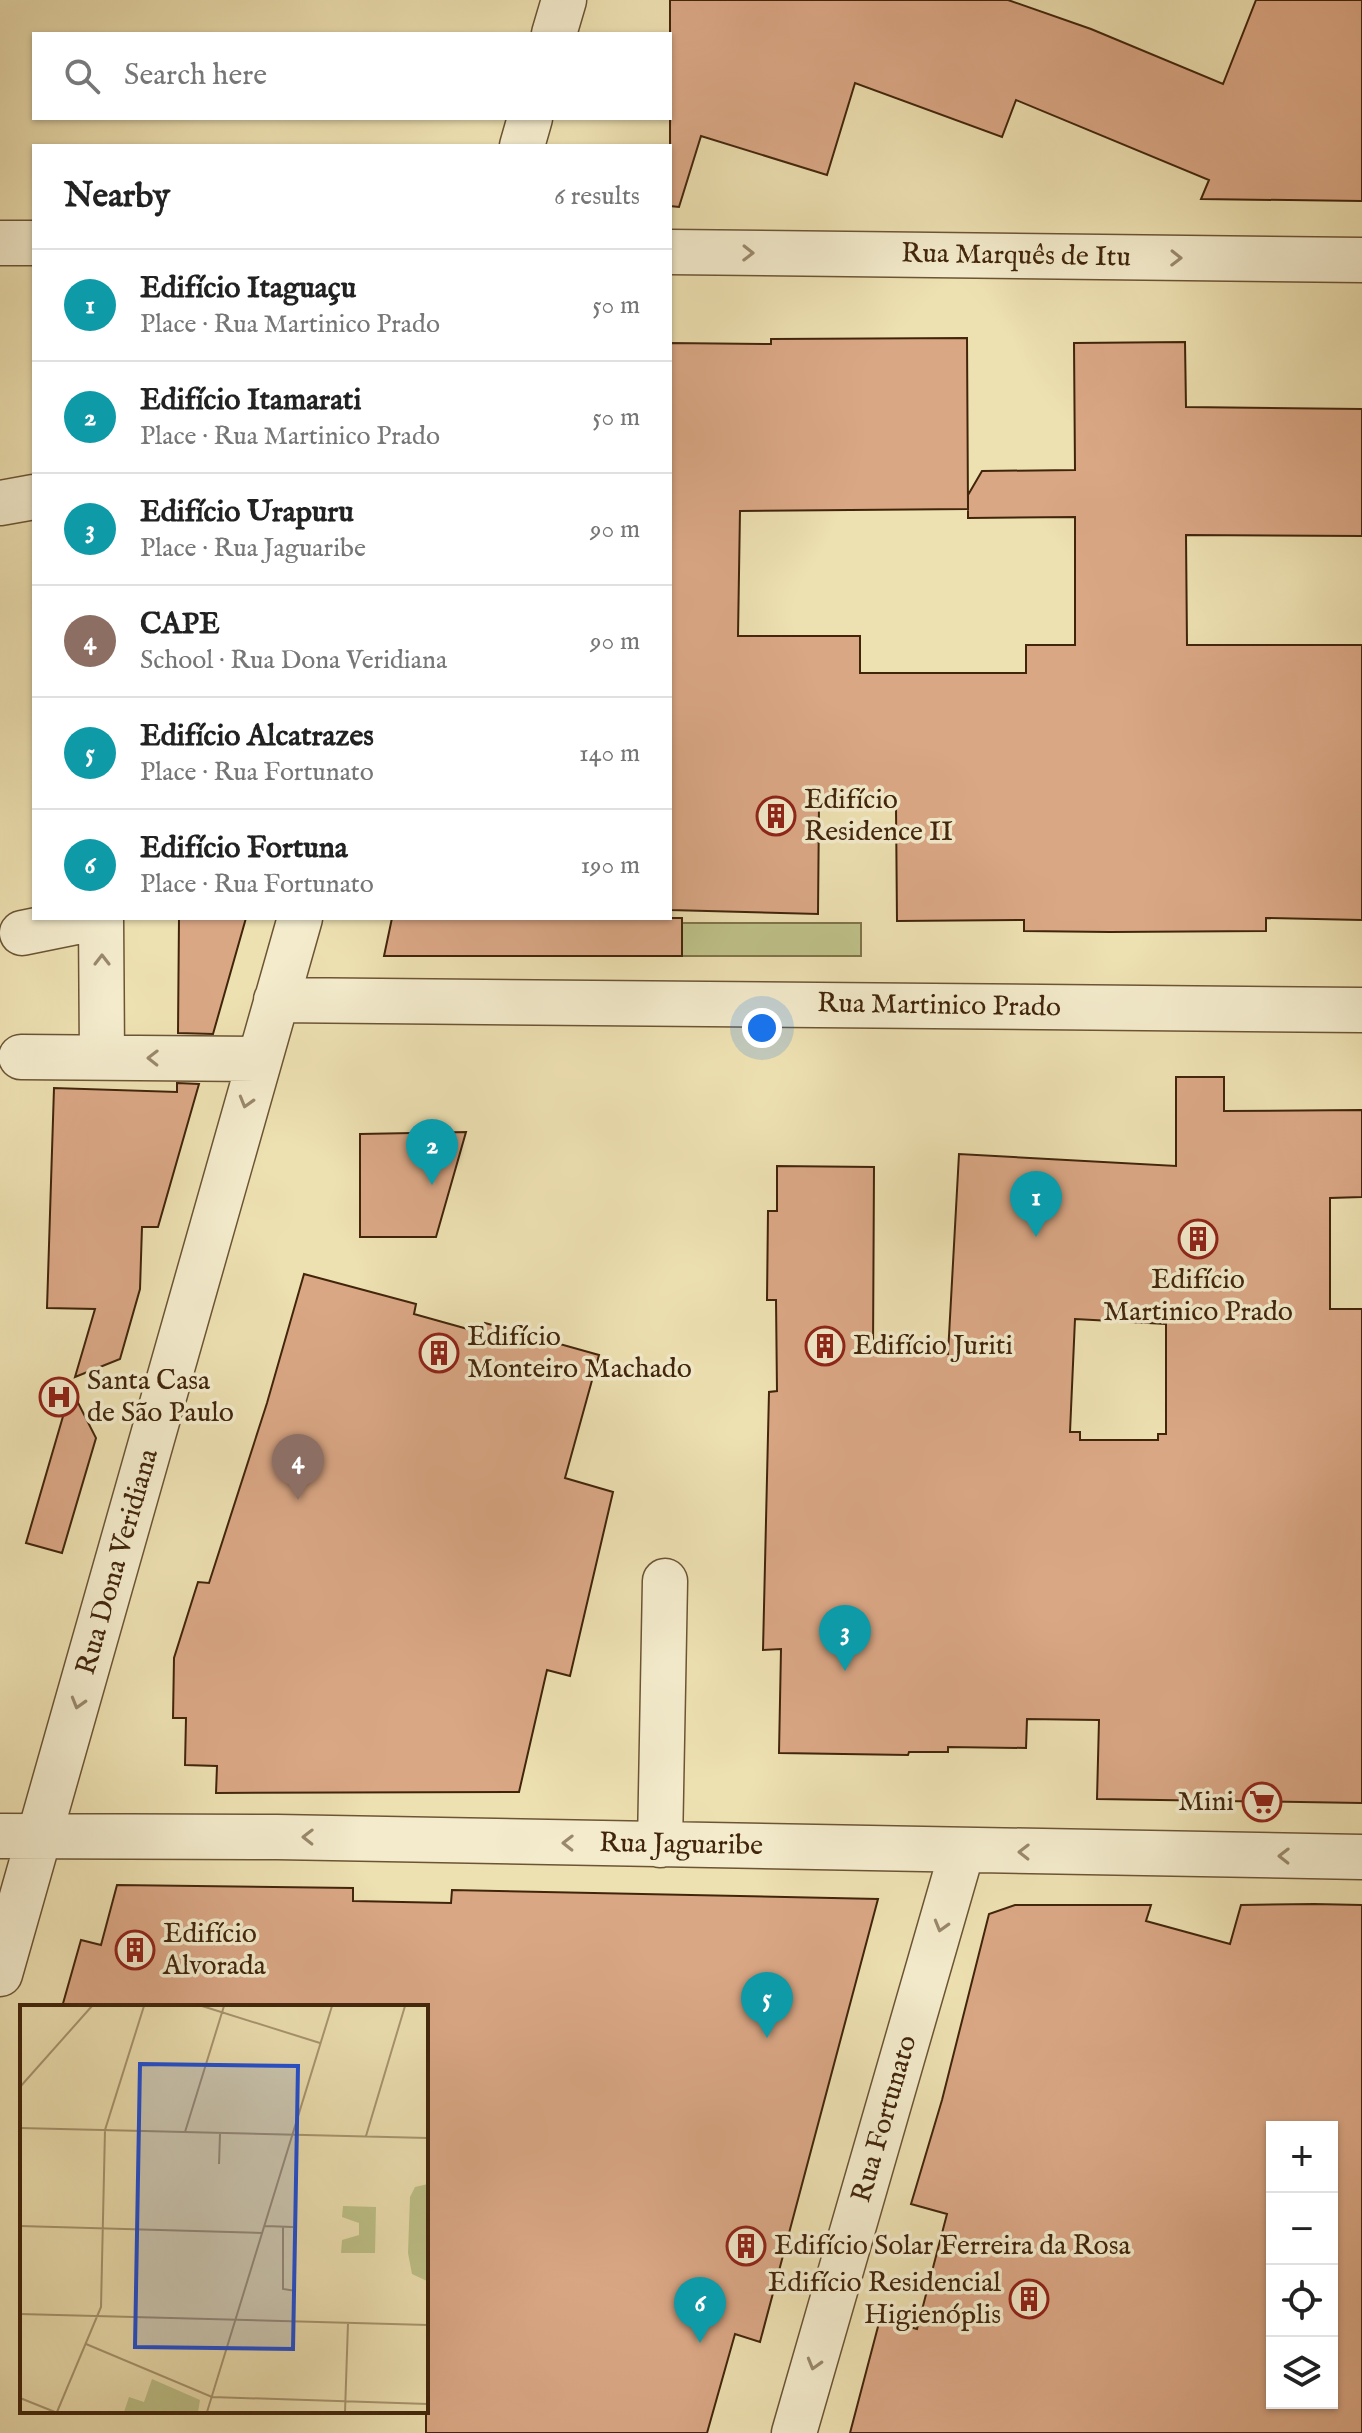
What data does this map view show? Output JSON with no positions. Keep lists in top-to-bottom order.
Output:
{
  "streets": {
    "street": [
      "Rua Marquês de Itu",
      "Rua Martinico Prado",
      "Rua Dona Veridiana",
      "Rua Jaguaribe",
      "Rua Fortunato"
    ]
  },
  "crossings": [
    ["Rua Martinico Prado", "Rua Dona Veridiana"],
    ["Rua Dona Veridiana", "Rua Jaguaribe"],
    ["Rua Jaguaribe", "Rua Fortunato"]
  ],
  "one_way": [
    "Rua Marquês de Itu",
    "Rua Dona Veridiana",
    "Rua Jaguaribe",
    "Rua Fortunato"
  ],
  "places": {
    "building": [
      "Edifício Residence II",
      "Edifício Martinico Prado",
      "Edifício Juriti",
      "Edifício Monteiro Machado",
      "Edifício Alvorada",
      "Edifício Solar Ferreira da Rosa",
      "Edifício Residencial Higienóplis"
    ],
    "hospital": ["Santa Casa de São Paulo"],
    "supermarket": ["Mini"]
  },
  "page": {
    "search": "Search here",
    "heading": ["Nearby", "6 results"],
    "list": [
      {
        "mark": "1",
        "name": "Edifício Itaguaçu",
        "note": "Place · Rua Martinico Prado",
        "value": "50 m"
      },
      {
        "mark": "2",
        "name": "Edifício Itamarati",
        "note": "Place · Rua Martinico Prado",
        "value": "50 m"
      },
      {
        "mark": "3",
        "name": "Edifício Urapuru",
        "note": "Place · Rua Jaguaribe",
        "value": "90 m"
      },
      {
        "mark": "4",
        "name": "CAPE",
        "note": "School · Rua Dona Veridiana",
        "value": "90 m"
      },
      {
        "mark": "5",
        "name": "Edifício Alcatrazes",
        "note": "Place · Rua Fortunato",
        "value": "140 m"
      },
      {
        "mark": "6",
        "name": "Edifício Fortuna",
        "note": "Place · Rua Fortunato",
        "value": "190 m"
      }
    ],
    "pins": [
      "2",
      "1",
      "4",
      "3",
      "5",
      "6"
    ],
    "map_buttons": ["+", "−"]
  }
}
